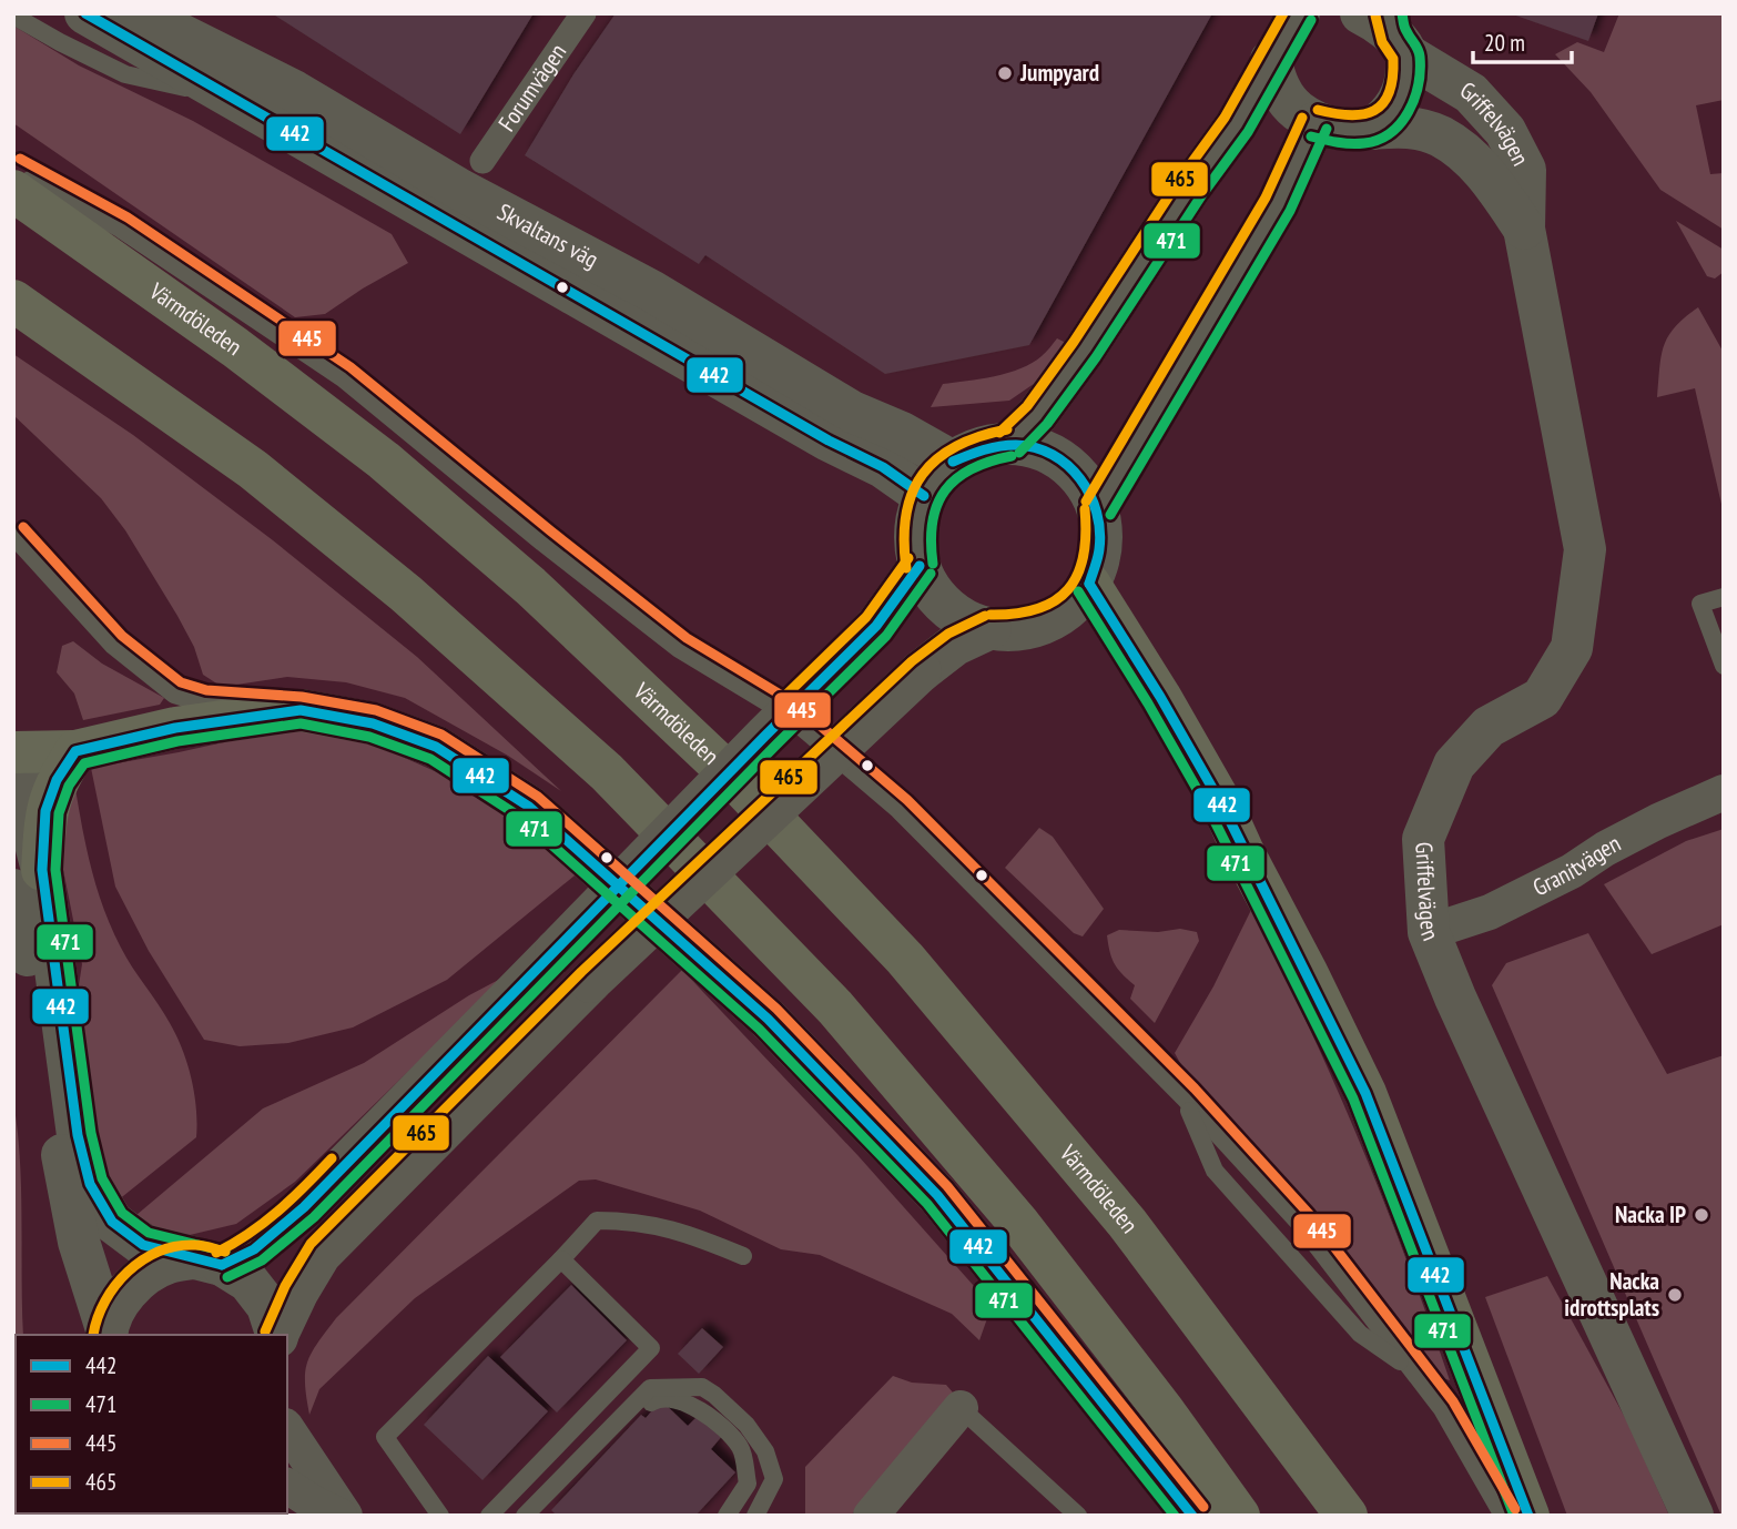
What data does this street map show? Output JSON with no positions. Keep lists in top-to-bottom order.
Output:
{
  "streets": {
    "highway": ["Värmdöleden"],
    "street": [
      "Forumvägen",
      "Griffelvägen",
      "Skvaltans väg",
      "Granitvägen"
    ]
  },
  "crossings": [
    ["Griffelvägen", "Granitvägen"]
  ],
  "places": ["Jumpyard", "Nacka IP", "Nacka idrottsplats"],
  "lines": [
    "transit line 442",
    "transit line 471",
    "transit line 465",
    "transit line 445"
  ],
  "legend": [
    "442",
    "471",
    "445",
    "465"
  ],
  "scale_bar": "20 m"
}
